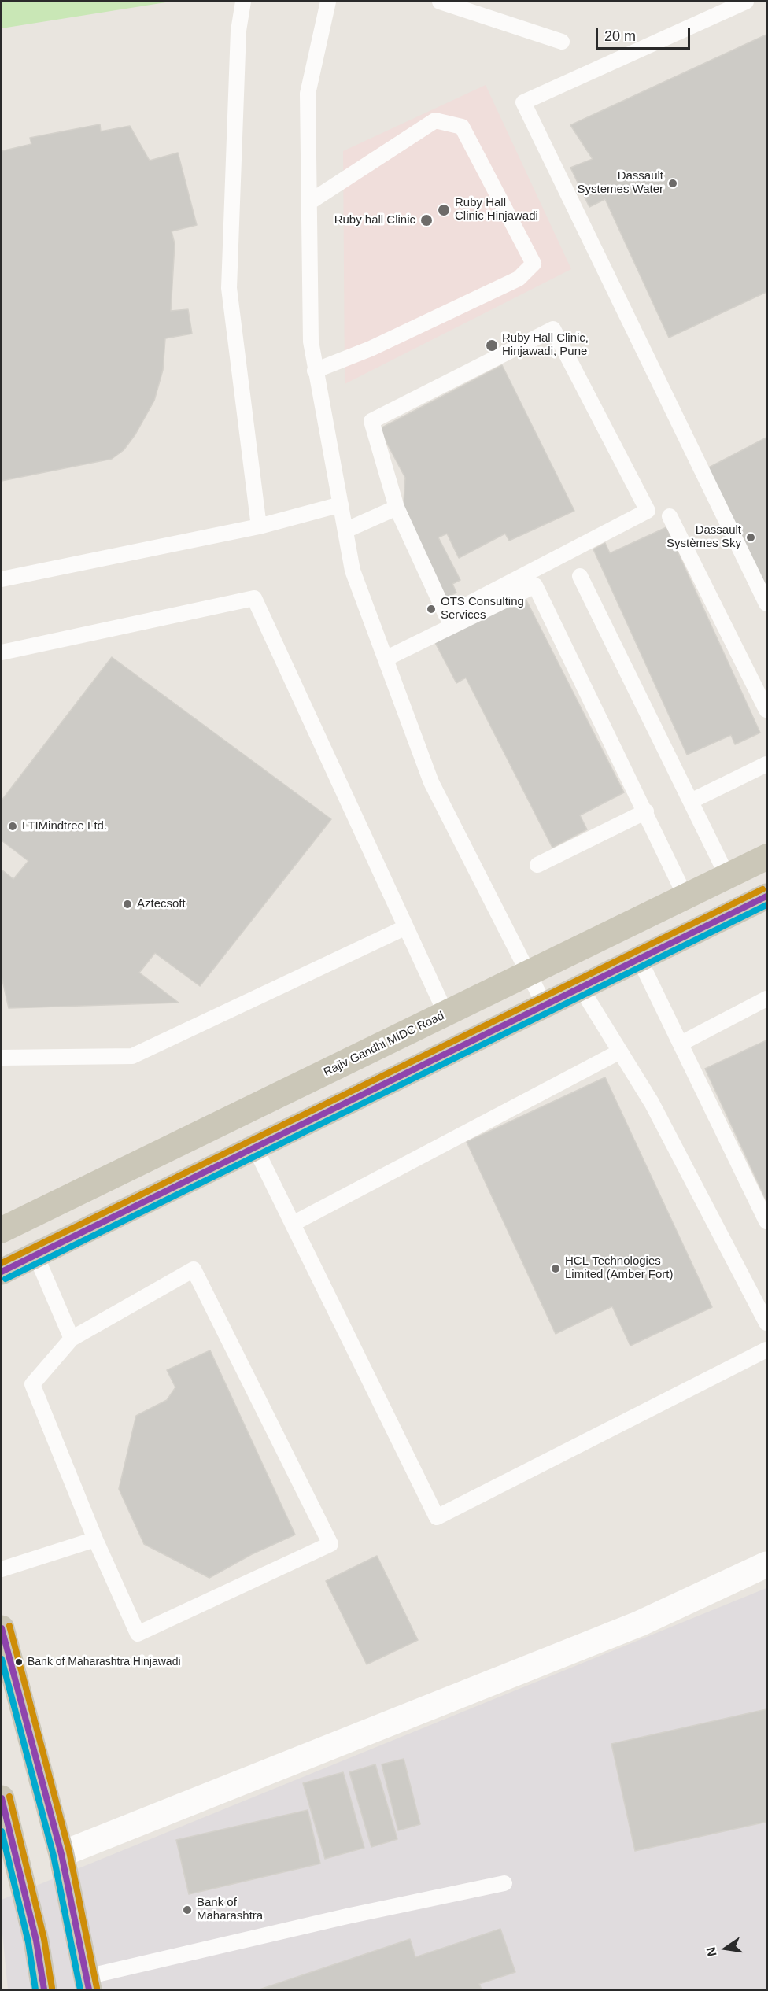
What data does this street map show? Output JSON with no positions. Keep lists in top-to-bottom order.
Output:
{
  "streets": {
    "main road": ["Rajiv Gandhi MIDC Road"]
  },
  "places": [
    "Dassault Systemes Water",
    "Ruby Hall Clinic Hinjawadi",
    "Ruby hall Clinic",
    "Ruby Hall Clinic, Hinjawadi, Pune",
    "Dassault Systèmes Sky",
    "OTS Consulting Services",
    "LTIMindtree Ltd.",
    "Aztecsoft",
    "HCL Technologies Limited (Amber Fort)",
    "Bank of Maharashtra Hinjawadi",
    "Bank of Maharashtra"
  ],
  "scale_bar": "20 m",
  "north": "left"
}
